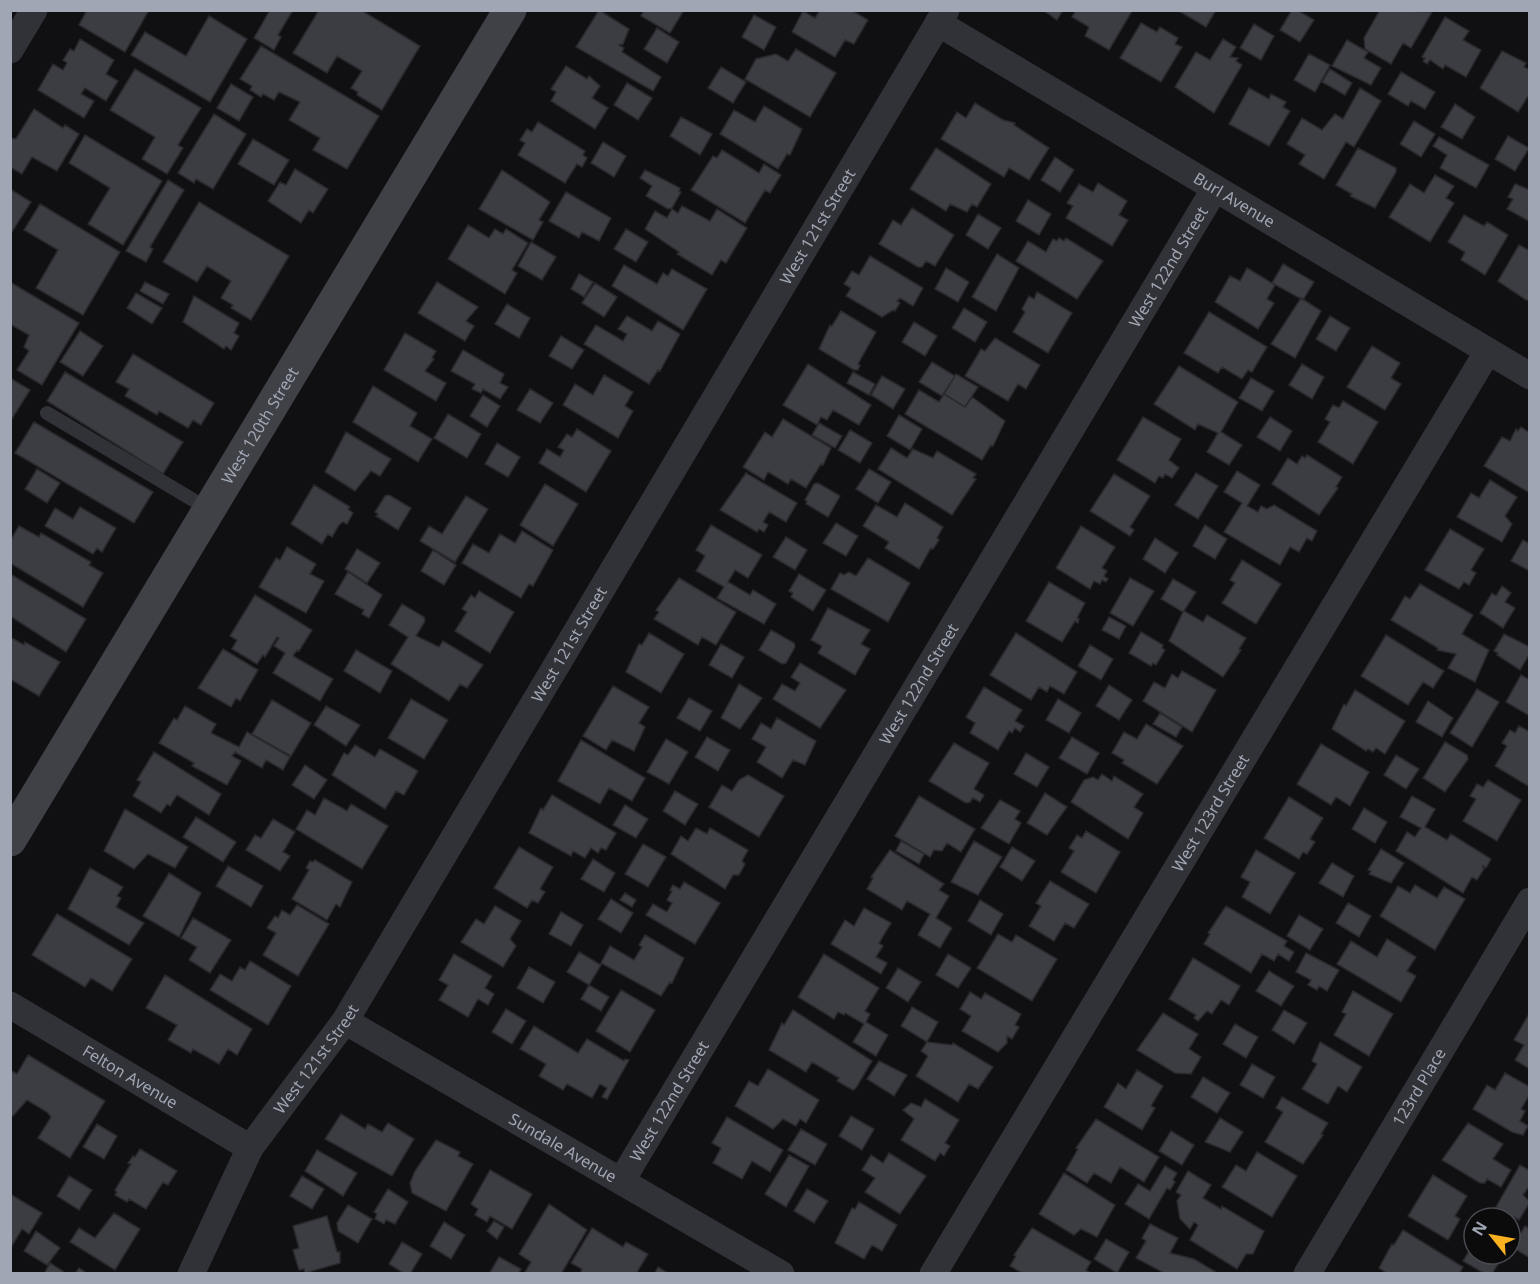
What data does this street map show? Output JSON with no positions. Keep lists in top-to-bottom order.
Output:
{
  "streets": {
    "main road": ["West 120th Street"],
    "street": [
      "Burl Avenue",
      "West 121st Street",
      "West 122nd Street",
      "West 123rd Street",
      "Felton Avenue",
      "123rd Place",
      "Sundale Avenue"
    ]
  },
  "crossings": [
    ["Burl Avenue", "West 121st Street"],
    ["Burl Avenue", "West 122nd Street"],
    ["Burl Avenue", "West 123rd Street"],
    ["West 121st Street", "Felton Avenue"],
    ["West 121st Street", "Sundale Avenue"],
    ["West 122nd Street", "Sundale Avenue"]
  ],
  "north": "top left"
}
